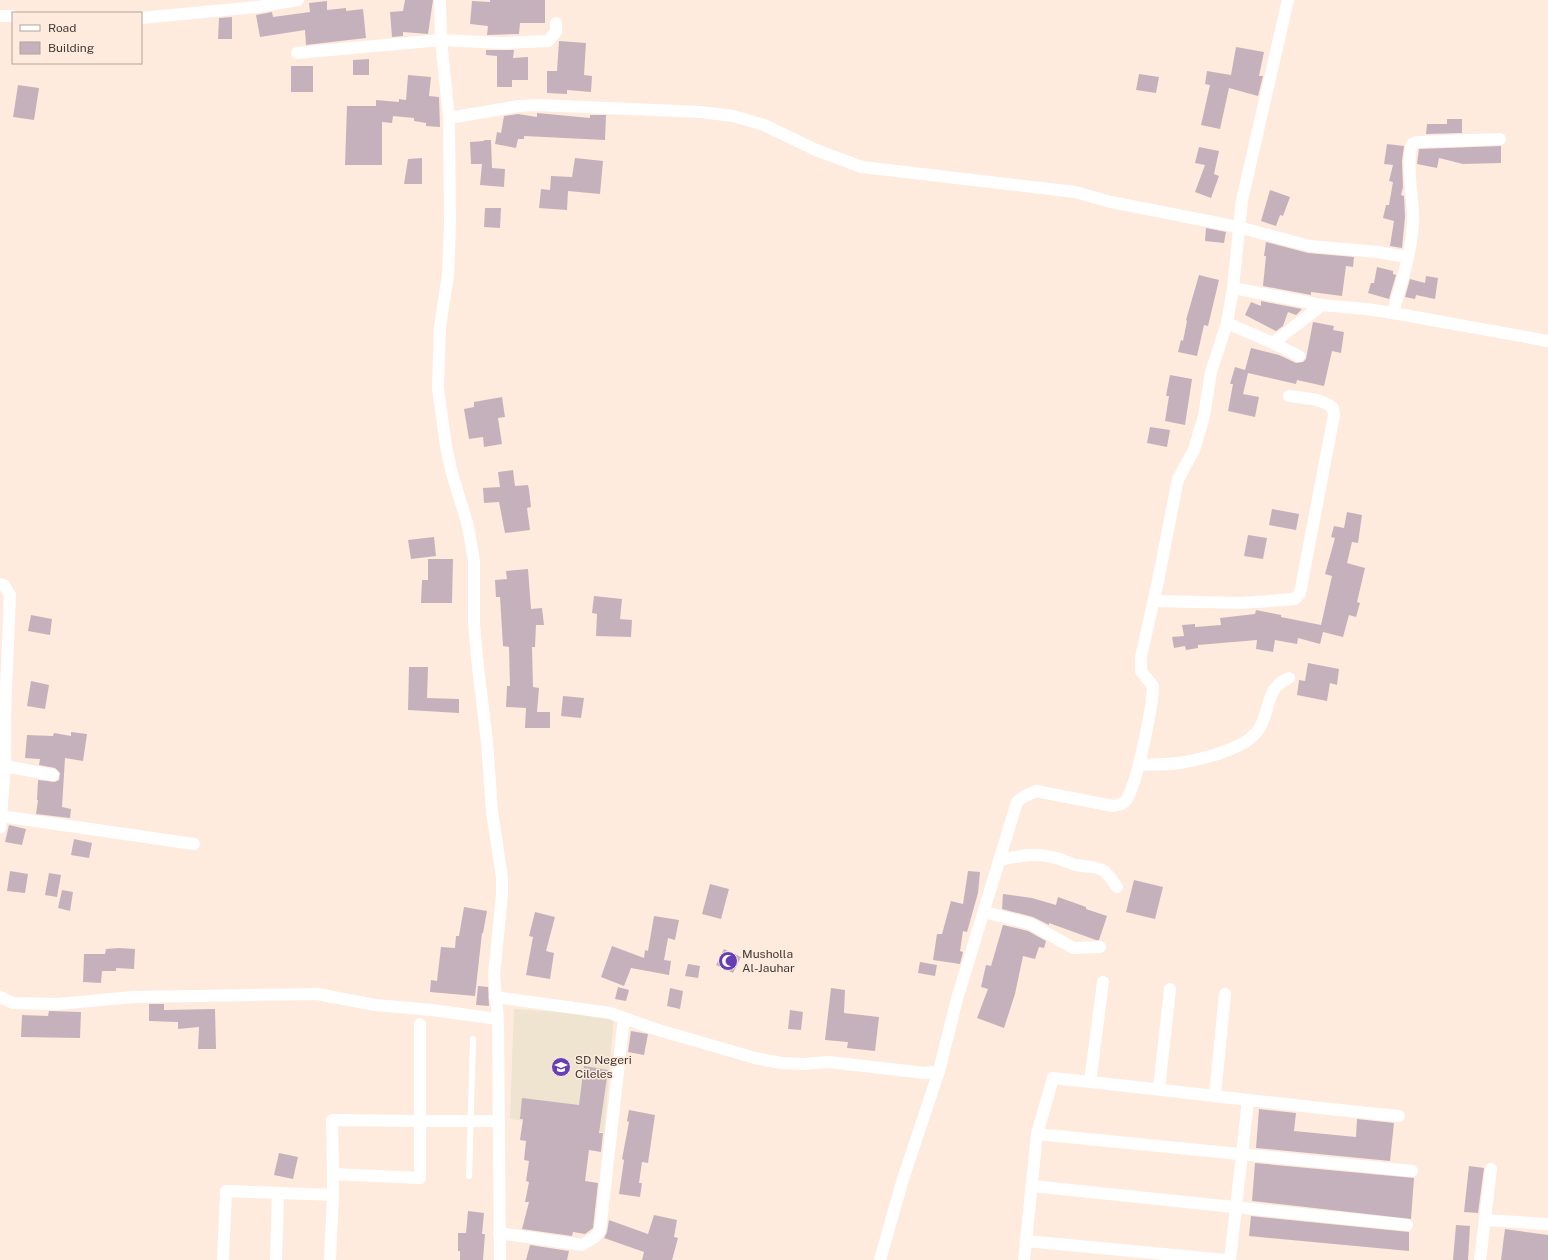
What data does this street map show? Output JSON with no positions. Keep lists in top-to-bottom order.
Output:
{
  "places": {
    "mosque": ["Musholla Al-Jauhar"],
    "school or university": ["SD Negeri Cileles"]
  },
  "legend": ["Road", "Building"]
}
